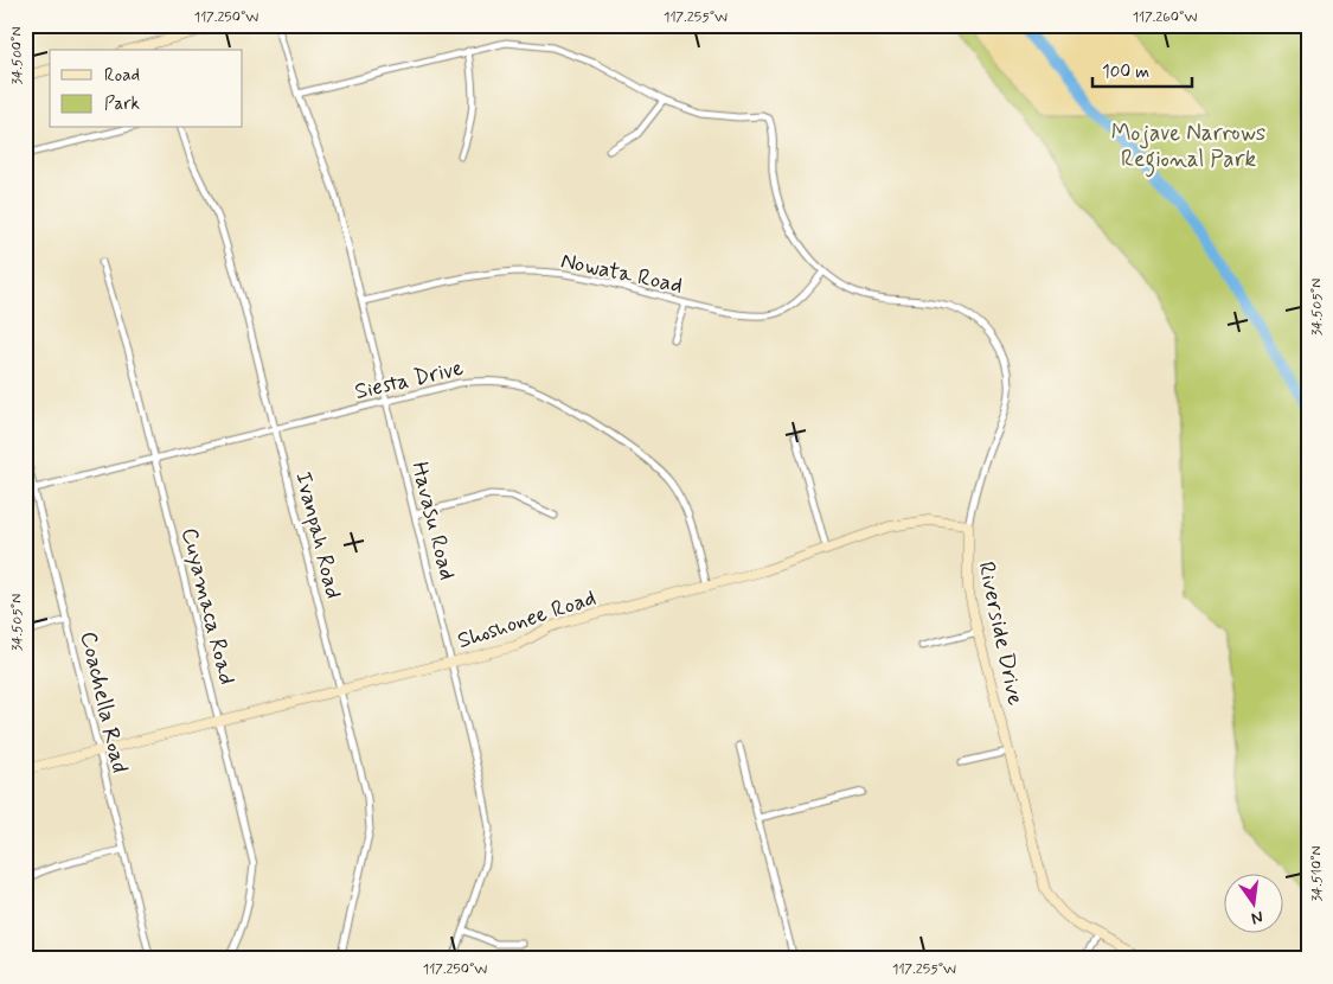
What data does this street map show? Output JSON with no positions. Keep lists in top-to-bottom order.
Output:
{
  "streets": {
    "street": [
      "Nowata Road",
      "Siesta Drive",
      "Havasu Road",
      "Ivanpah Road",
      "Cuyamaca Road",
      "Shoshonee Road",
      "Riverside Drive",
      "Coachella Road"
    ]
  },
  "crossings": [
    ["Nowata Road", "Havasu Road"],
    ["Nowata Road", "Riverside Drive"],
    ["Siesta Drive", "Havasu Road"],
    ["Siesta Drive", "Ivanpah Road"],
    ["Siesta Drive", "Cuyamaca Road"],
    ["Siesta Drive", "Shoshonee Road"],
    ["Siesta Drive", "Coachella Road"],
    ["Havasu Road", "Shoshonee Road"],
    ["Ivanpah Road", "Shoshonee Road"],
    ["Cuyamaca Road", "Shoshonee Road"],
    ["Shoshonee Road", "Riverside Drive"],
    ["Shoshonee Road", "Coachella Road"]
  ],
  "parks": ["Mojave Narrows Regional Park"],
  "legend": ["Road", "Park"],
  "scale_bar": "100 m",
  "north": "bottom",
  "coordinates": [
    "117.250°W",
    "117.255°W",
    "117.260°W",
    "34.500°N",
    "34.505°N",
    "34.510°N"
  ]
}
